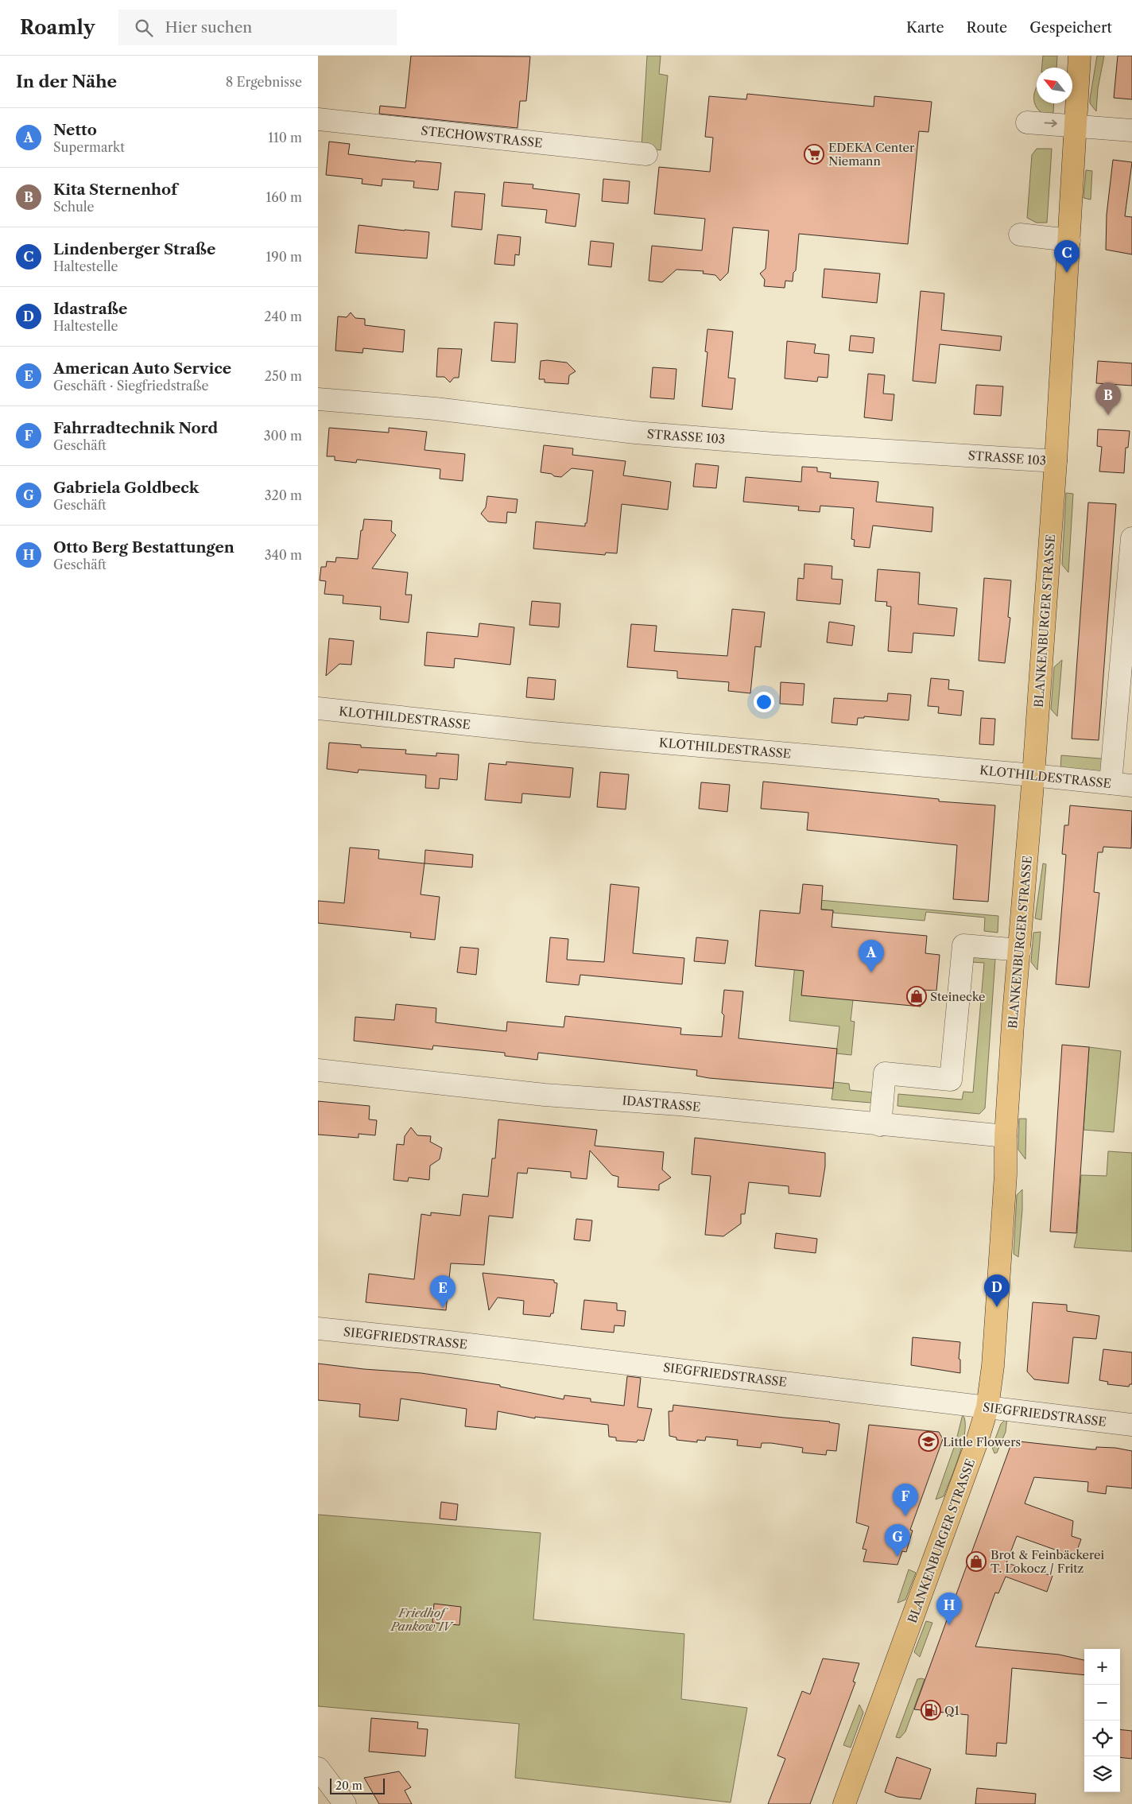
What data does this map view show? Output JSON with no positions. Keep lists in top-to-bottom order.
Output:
{
  "streets": {
    "main road": ["BLANKENBURGER STRASSE"],
    "street": [
      "STECHOWSTRASSE",
      "STRASSE 103",
      "KLOTHILDESTRASSE",
      "IDASTRASSE",
      "SIEGFRIEDSTRASSE"
    ]
  },
  "crossings": [
    ["STRASSE 103", "BLANKENBURGER STRASSE"],
    ["BLANKENBURGER STRASSE", "KLOTHILDESTRASSE"],
    ["BLANKENBURGER STRASSE", "IDASTRASSE"],
    ["BLANKENBURGER STRASSE", "SIEGFRIEDSTRASSE"]
  ],
  "parks": ["Friedhof Pankow IV"],
  "places": {
    "supermarket": ["EDEKA Center Niemann"],
    "shop": ["Steinecke", "Brot & Feinbäckerei T. Lokocz / Fritz"],
    "school or university": ["Little Flowers"],
    "fuel station": ["Q1"]
  },
  "scale_bar": "20 m",
  "north": "top left",
  "page": {
    "header": "Roamly",
    "search": "Hier suchen",
    "nav": ["Karte", "Route", "Gespeichert"],
    "heading": ["In der Nähe", "8 Ergebnisse"],
    "list": [
      {
        "mark": "A",
        "name": "Netto",
        "note": "Supermarkt",
        "value": "110 m"
      },
      {
        "mark": "B",
        "name": "Kita Sternenhof",
        "note": "Schule",
        "value": "160 m"
      },
      {
        "mark": "C",
        "name": "Lindenberger Straße",
        "note": "Haltestelle",
        "value": "190 m"
      },
      {
        "mark": "D",
        "name": "Idastraße",
        "note": "Haltestelle",
        "value": "240 m"
      },
      {
        "mark": "E",
        "name": "American Auto Service",
        "note": "Geschäft · Siegfriedstraße",
        "value": "250 m"
      },
      {
        "mark": "F",
        "name": "Fahrradtechnik Nord",
        "note": "Geschäft",
        "value": "300 m"
      },
      {
        "mark": "G",
        "name": "Gabriela Goldbeck",
        "note": "Geschäft",
        "value": "320 m"
      },
      {
        "mark": "H",
        "name": "Otto Berg Bestattungen",
        "note": "Geschäft",
        "value": "340 m"
      }
    ],
    "pins": [
      "C",
      "B",
      "A",
      "D",
      "E",
      "F",
      "G",
      "H"
    ],
    "map_buttons": ["+", "−"],
    "scale": "20 m"
  }
}
